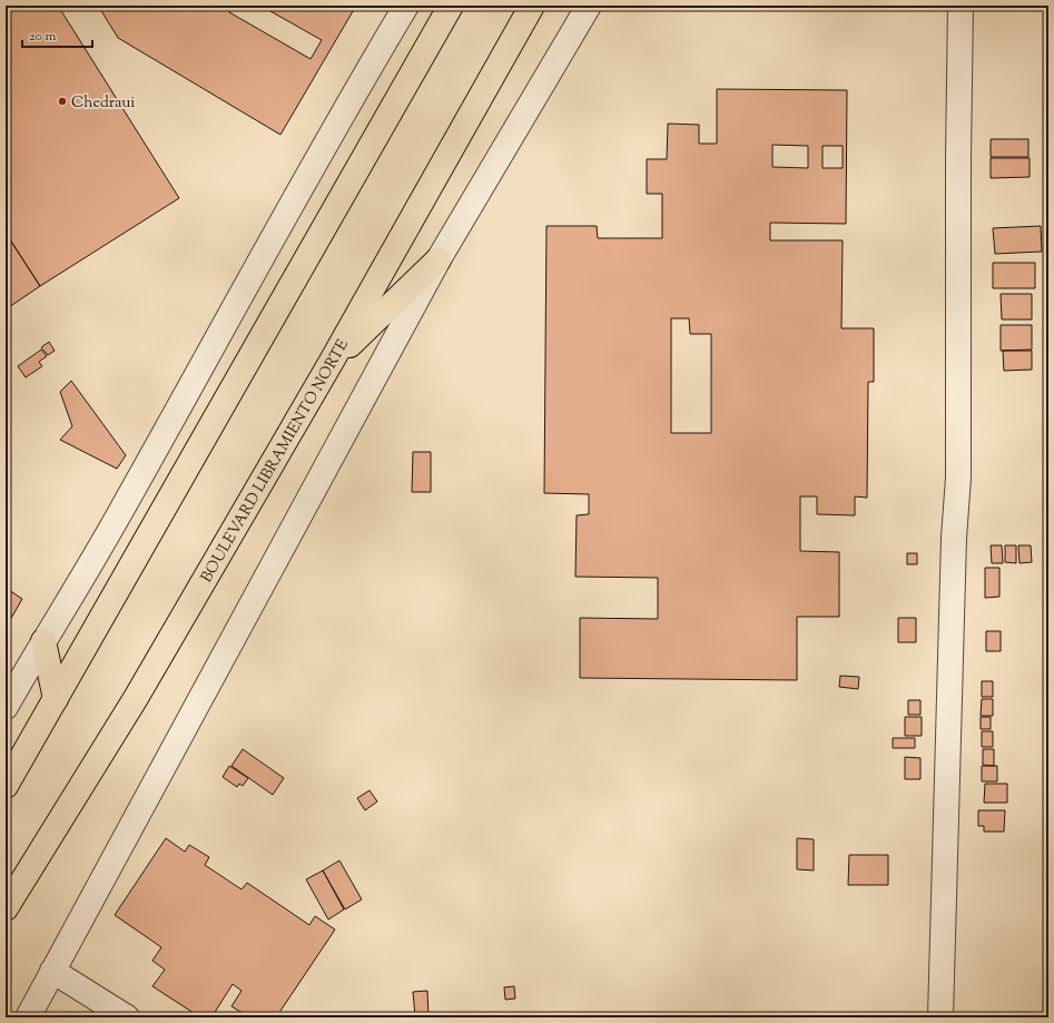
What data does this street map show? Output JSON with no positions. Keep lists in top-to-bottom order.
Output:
{
  "streets": {
    "highway": ["BOULEVARD LIBRAMIENTO NORTE"]
  },
  "places": ["Chedraui"],
  "scale_bar": "20 m"
}
